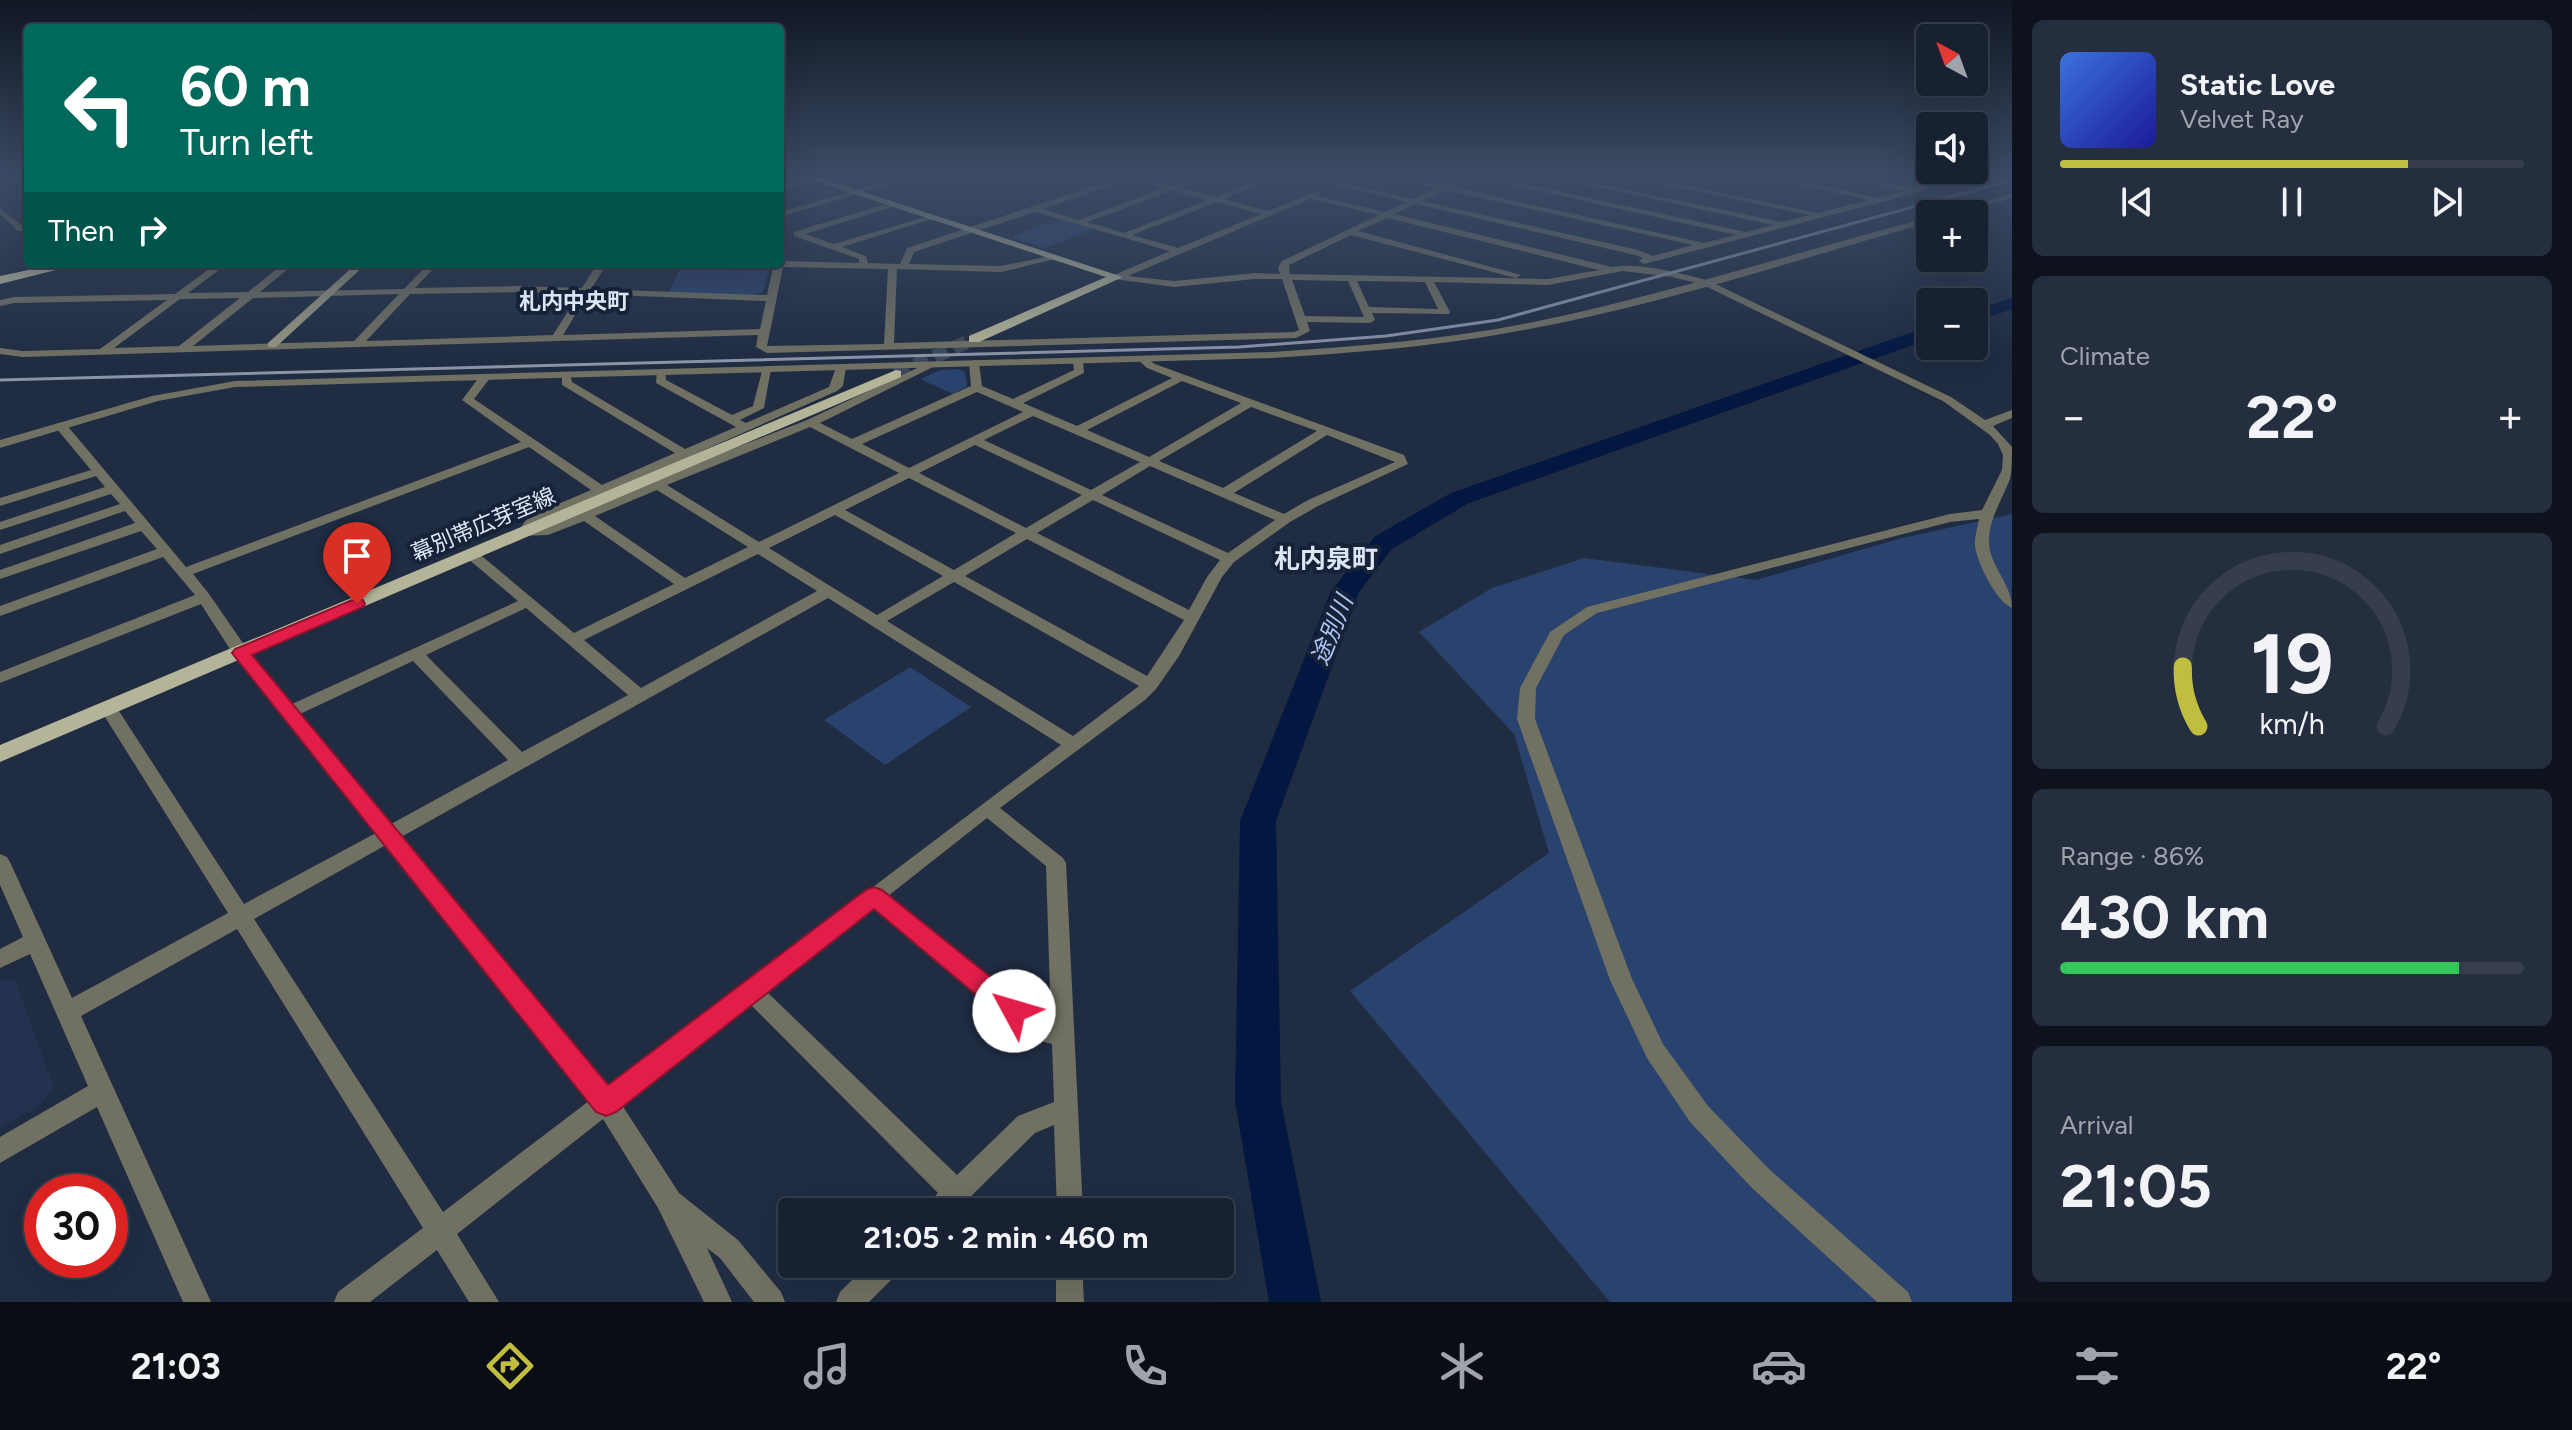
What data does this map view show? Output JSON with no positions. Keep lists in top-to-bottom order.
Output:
{
  "streets": {
    "main road": ["幕別帯広芽室線"]
  },
  "districts": ["札内中央町", "札内泉町"],
  "water": ["途別川"],
  "north": "top left",
  "page": {
    "map_buttons": ["+", "−"],
    "turn": ["60 m", "Turn left"],
    "song": ["Static Love", "Velvet Ray"],
    "then": "Then",
    "tile": [
      "Climate",
      ["Range · 86%", "430 km"],
      ["Arrival", "21:05"]
    ],
    "heat": ["−", "22°", "+"],
    "limit": "30",
    "trip": "21:05 · 2 min · 460 m",
    "tabs": ["21:03", "22°"],
    "gauge": ["19", "km/h"]
  }
}
